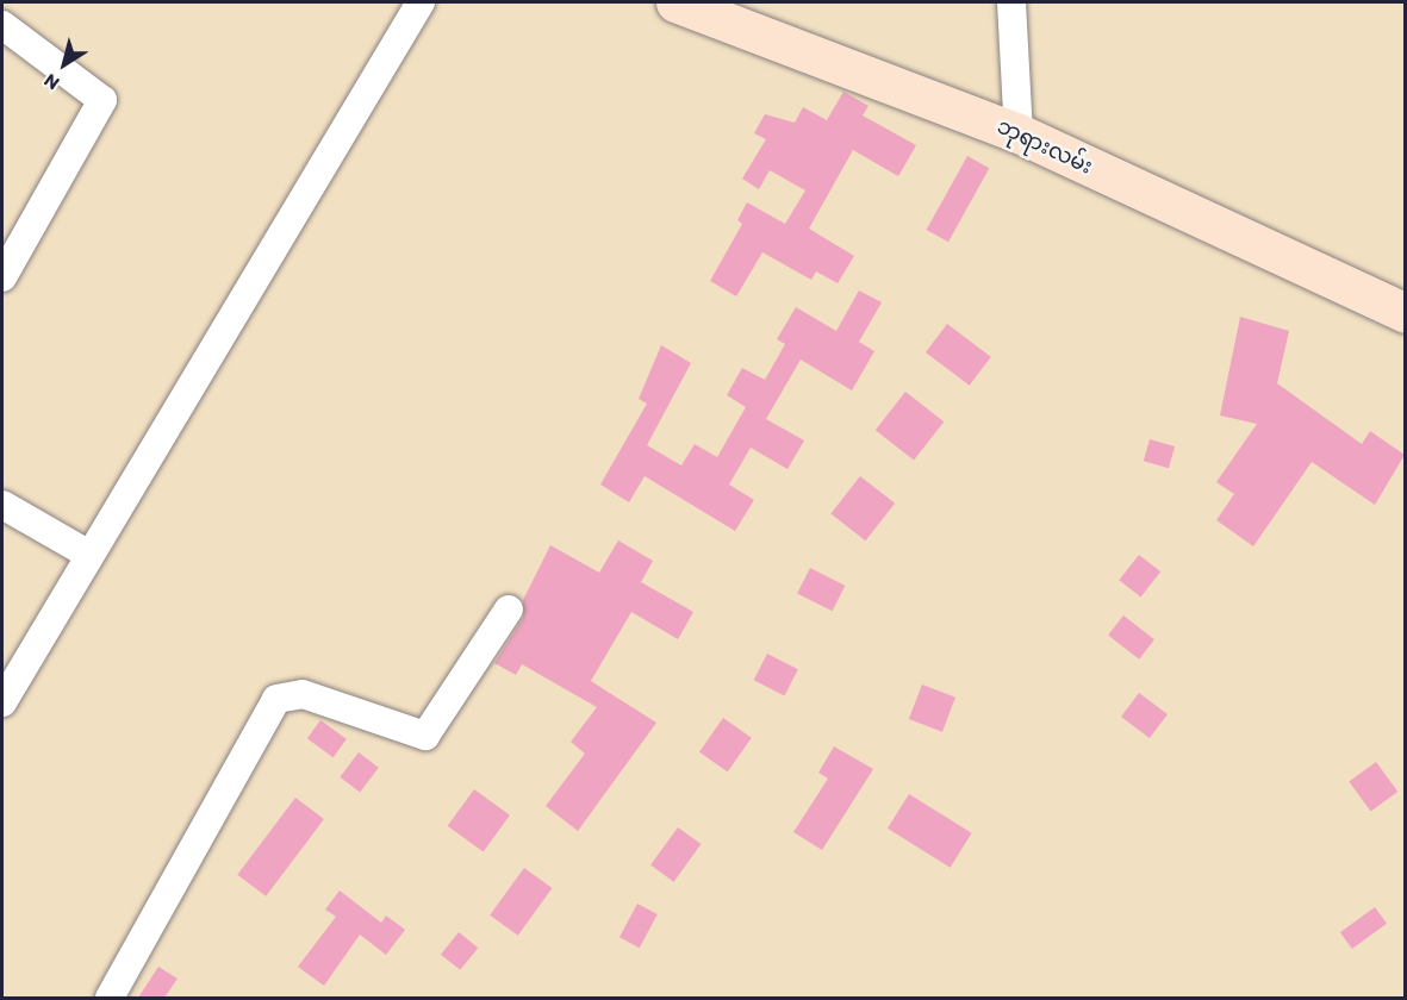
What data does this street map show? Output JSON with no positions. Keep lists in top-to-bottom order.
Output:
{
  "streets": {
    "street": ["ဘုရားလမ်း"]
  },
  "north": "bottom left"
}
